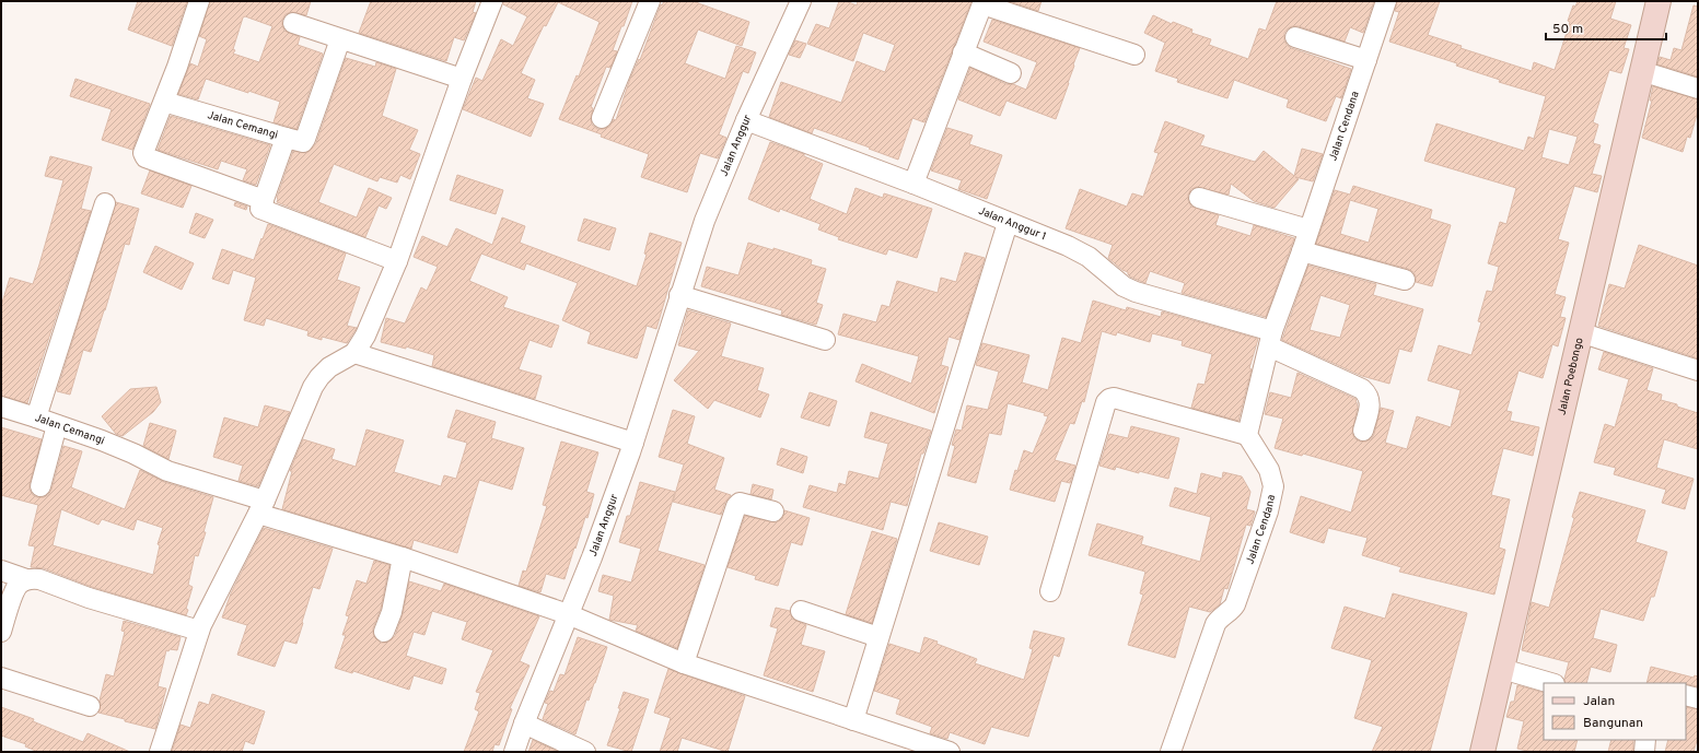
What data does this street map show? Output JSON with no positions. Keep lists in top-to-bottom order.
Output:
{
  "streets": {
    "main road": ["Jalan Poebongo"],
    "street": [
      "Jalan Cemangi",
      "Jalan Cendana",
      "Jalan Anggur",
      "Jalan Anggur 1"
    ]
  },
  "crossings": [
    ["Jalan Cemangi", "Jalan Anggur"],
    ["Jalan Cendana", "Jalan Anggur 1"],
    ["Jalan Anggur", "Jalan Anggur 1"]
  ],
  "legend": ["Jalan", "Bangunan"],
  "scale_bar": "50 m"
}
